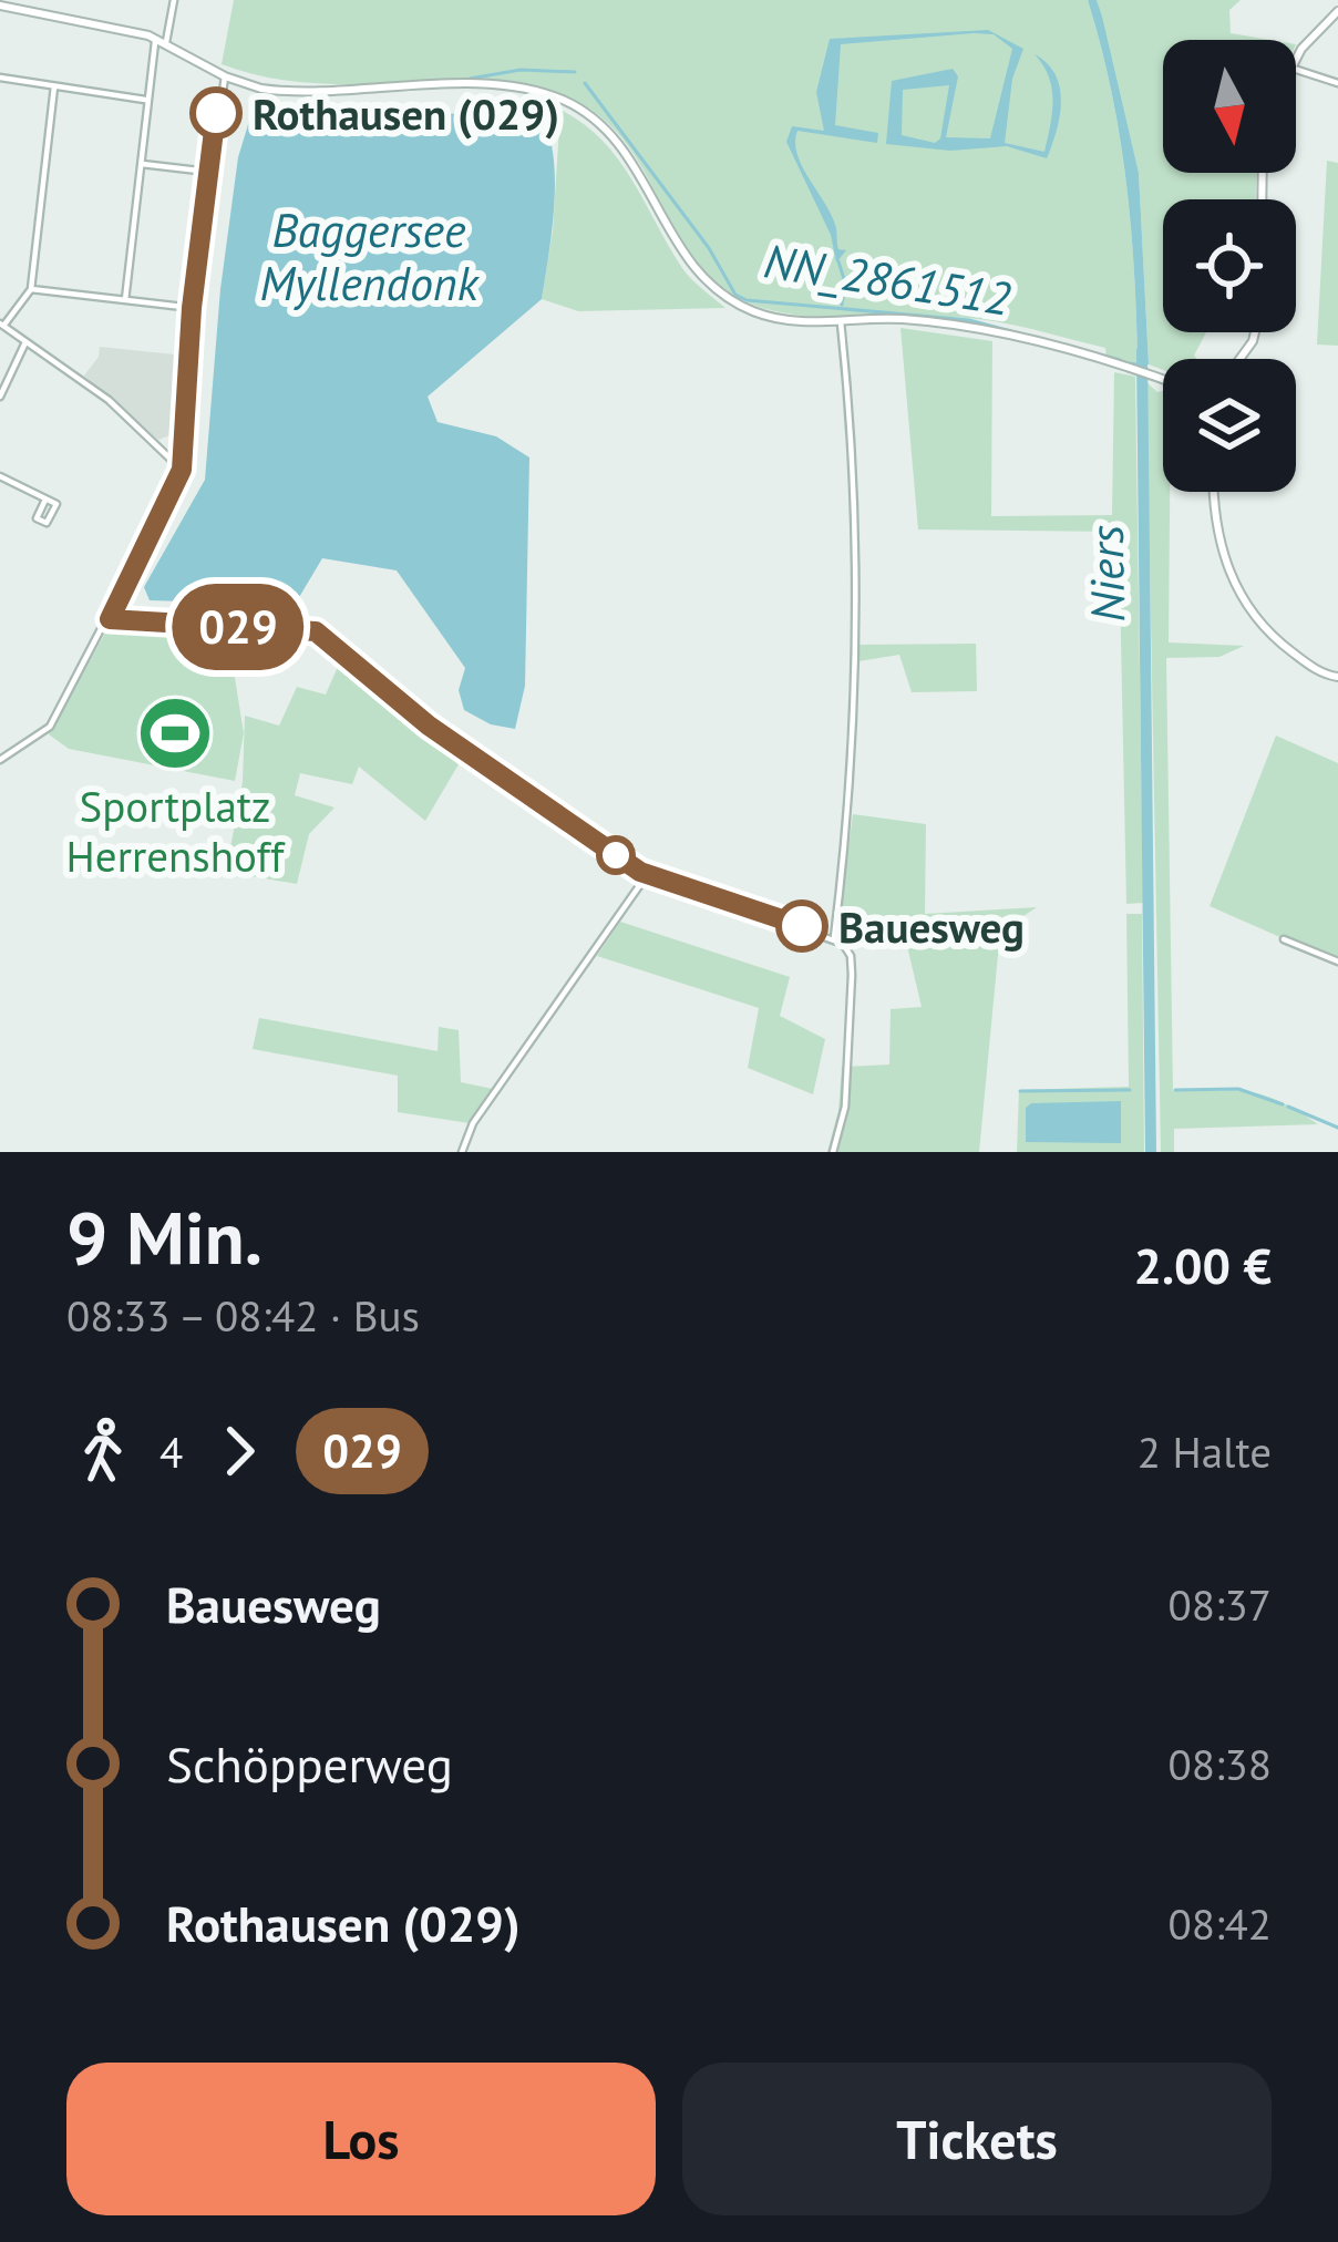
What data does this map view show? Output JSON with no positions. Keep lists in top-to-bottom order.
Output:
{
  "water": ["Baggersee Myllendonk", "NN_2861512", "Niers"],
  "places": {
    "other": ["Rothausen (029)", "Bauesweg"],
    "sports": ["Sportplatz Herrenshoff"]
  },
  "lines": ["bus line 029"],
  "north": "bottom",
  "page": {
    "on_map": "029",
    "heading": ["9 Min.", "08:33 – 08:42 · Bus", "2.00 €"],
    "legs": ["4", "029", "2 Halte"],
    "list": [
      {
        "name": "Bauesweg",
        "value": "08:37"
      },
      {
        "name": "Schöpperweg",
        "value": "08:38"
      },
      {
        "name": "Rothausen (029)",
        "value": "08:42"
      }
    ],
    "buttons": ["Los", "Tickets"]
  }
}
